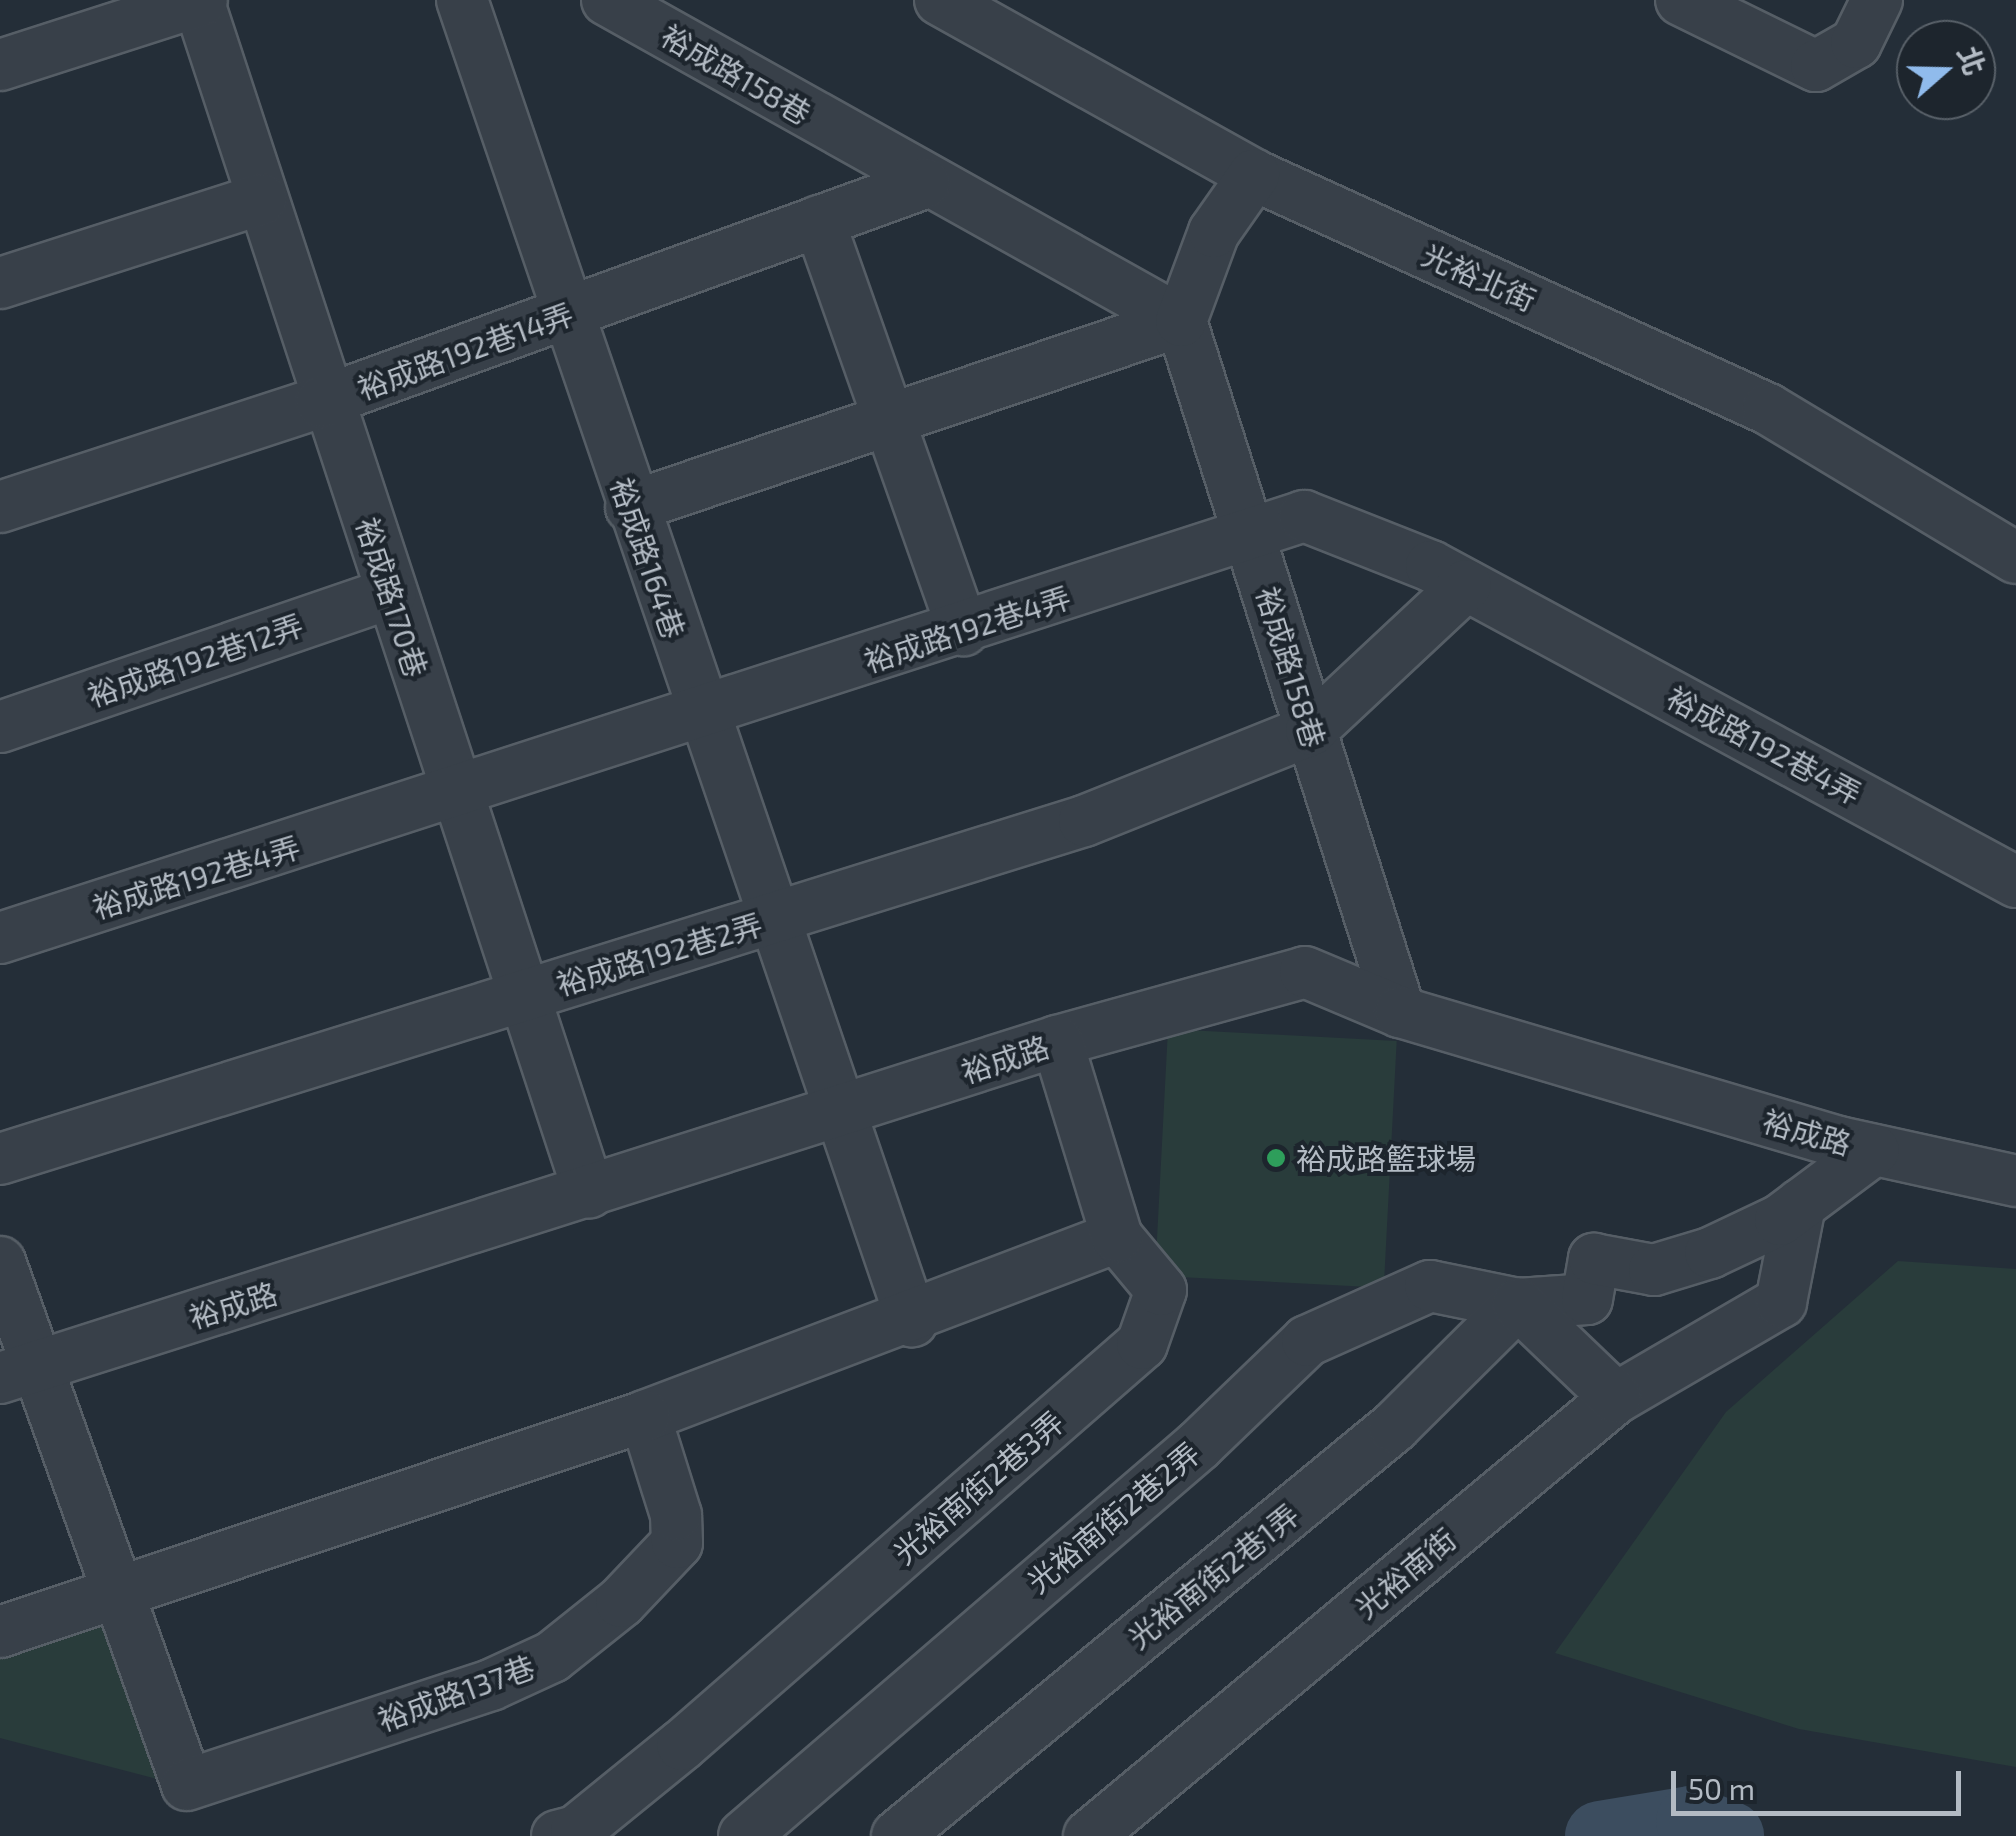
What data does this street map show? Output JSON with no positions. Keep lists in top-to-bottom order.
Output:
{
  "streets": {
    "street": [
      "裕成路158巷",
      "光裕北街",
      "裕成路192巷14弄",
      "裕成路164巷",
      "裕成路170巷",
      "裕成路192巷4弄",
      "裕成路192巷12弄",
      "裕成路192巷2弄",
      "裕成路",
      "光裕南街2巷3弄",
      "光裕南街2巷2弄",
      "光裕南街",
      "光裕南街2巷1弄",
      "裕成路137巷"
    ]
  },
  "crossings": [
    ["裕成路158巷", "裕成路192巷14弄"],
    ["裕成路158巷", "裕成路192巷4弄"],
    ["裕成路158巷", "裕成路192巷2弄"],
    ["裕成路158巷", "裕成路"],
    ["裕成路192巷14弄", "裕成路164巷"],
    ["裕成路192巷14弄", "裕成路170巷"],
    ["裕成路164巷", "裕成路192巷4弄"],
    ["裕成路164巷", "裕成路192巷2弄"],
    ["裕成路164巷", "裕成路"],
    ["裕成路170巷", "裕成路192巷4弄"],
    ["裕成路170巷", "裕成路192巷12弄"],
    ["裕成路170巷", "裕成路192巷2弄"],
    ["裕成路170巷", "裕成路"],
    ["裕成路", "光裕南街2巷3弄"],
    ["光裕南街2巷2弄", "光裕南街"],
    ["光裕南街2巷2弄", "光裕南街2巷1弄"]
  ],
  "places": ["裕成路籃球場"],
  "scale_bar": "50 m",
  "north": "right"
}
